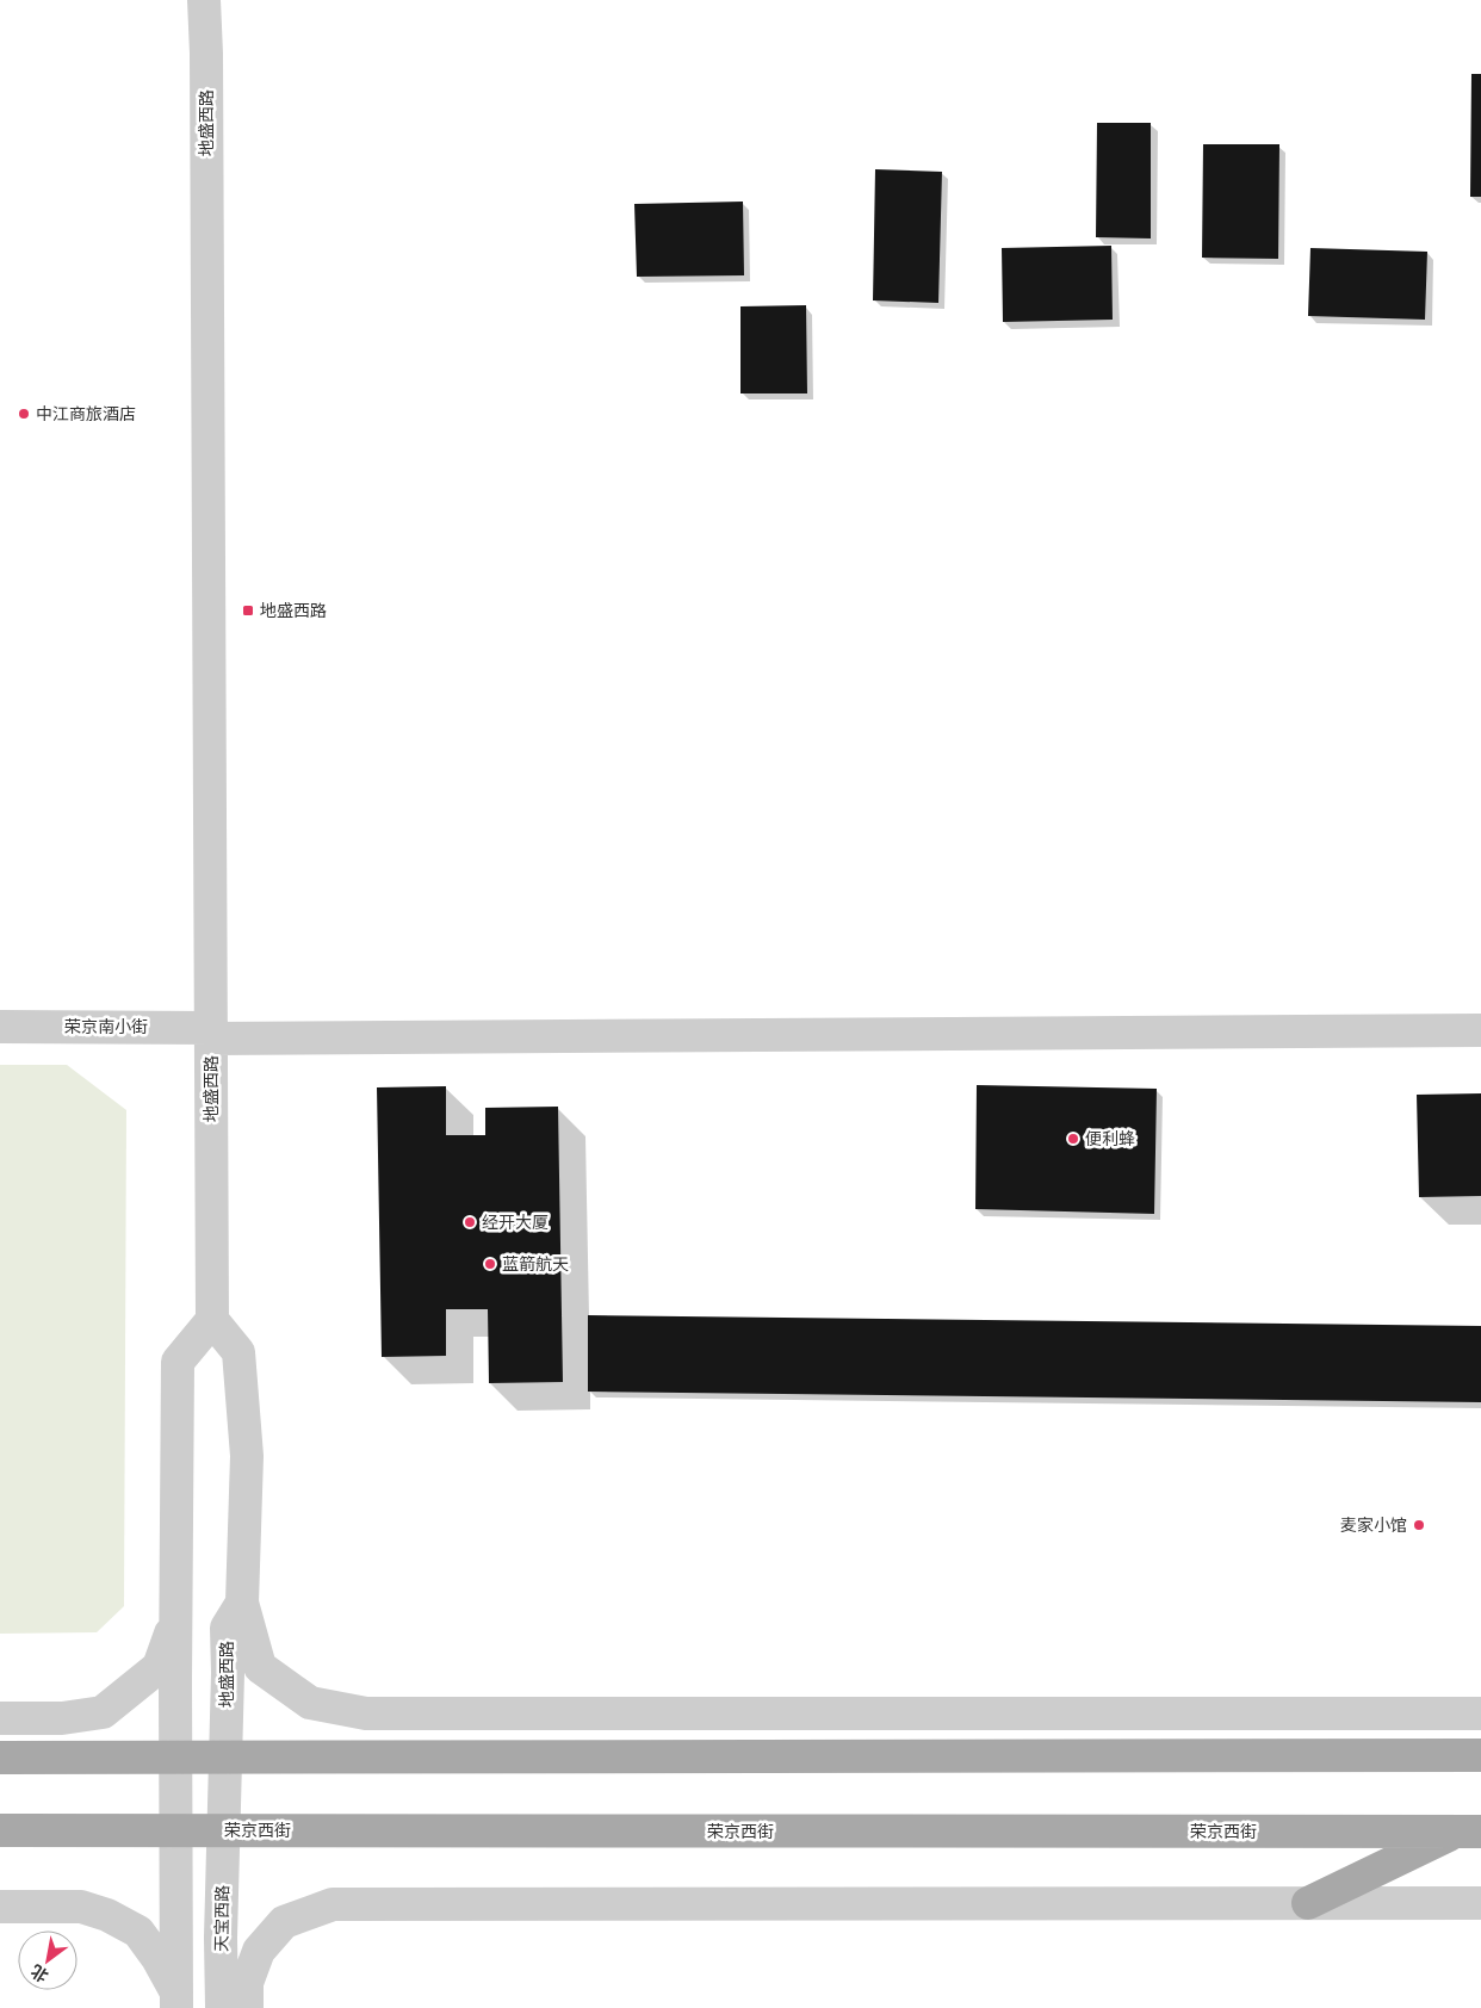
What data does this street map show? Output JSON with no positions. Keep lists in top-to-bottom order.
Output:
{
  "streets": {
    "main road": ["荣京西街"],
    "street": ["地盛西路", "荣京南小街", "天宝西路"]
  },
  "crossings": [
    ["地盛西路", "荣京南小街"],
    ["地盛西路", "荣京西街"],
    ["地盛西路", "天宝西路"],
    ["荣京西街", "天宝西路"]
  ],
  "places": {
    "other": [
      "中江商旅酒店",
      "便利蜂",
      "经开大厦",
      "蓝箭航天",
      "麦家小馆"
    ],
    "transit": ["地盛西路"]
  },
  "north": "bottom left"
}
